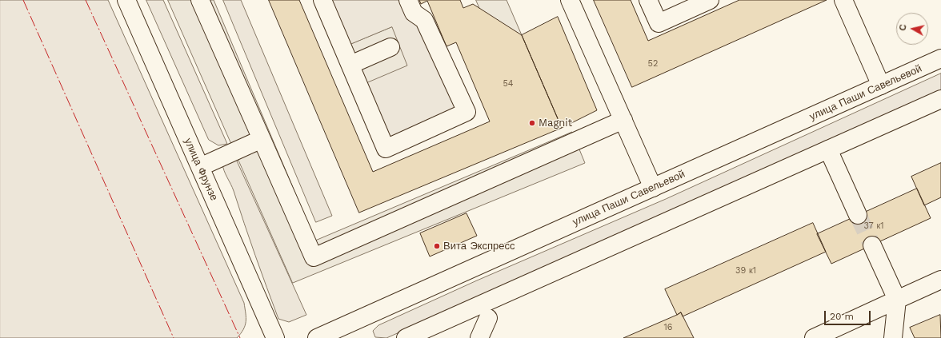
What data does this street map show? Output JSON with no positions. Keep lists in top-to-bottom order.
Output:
{
  "streets": {
    "main road": ["улица Паши Савельевой", "улица Фрунзе"]
  },
  "places": ["Magnit", "Вита Экспресс"],
  "house_numbers": [
    "52",
    "54",
    "37 к1",
    "39 к1",
    "16"
  ],
  "scale_bar": "20 m",
  "north": "left"
}
